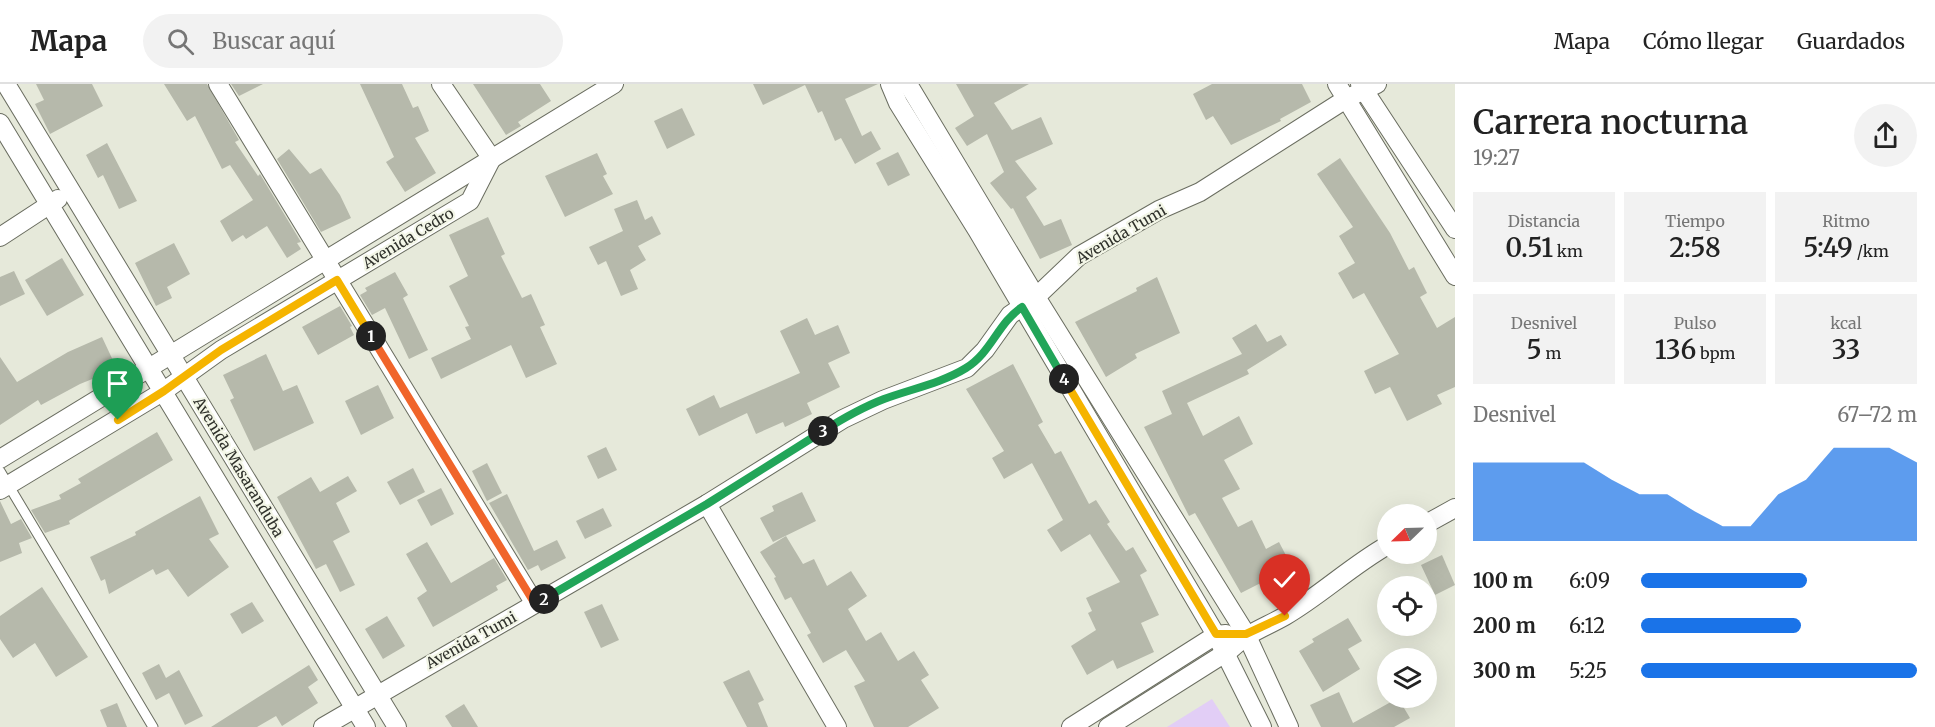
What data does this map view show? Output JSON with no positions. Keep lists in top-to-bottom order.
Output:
{
  "streets": {
    "street": ["Avenida Tumi", "Avenida Cedro", "Avenida Masaranduba"]
  },
  "crossings": [
    ["Avenida Tumi", "Avenida Masaranduba"],
    ["Avenida Cedro", "Avenida Masaranduba"]
  ],
  "north": "bottom left",
  "page": {
    "header": "Mapa",
    "search": "Buscar aquí",
    "nav": ["Mapa", "Cómo llegar", "Guardados"],
    "heading": ["Carrera nocturna", "19:27"],
    "stats": [
      ["Distancia", "0.51 km"],
      ["Tiempo", "2:58"],
      ["Ritmo", "5:49 /km"],
      ["Desnivel", "5 m"],
      ["Pulso", "136 bpm"],
      ["kcal", "33"]
    ],
    "pins": [
      "1",
      "4",
      "3",
      "2"
    ],
    "chart": ["Desnivel", "67–72 m"],
    "list": [
      {
        "name": "100 m",
        "note": "6:09"
      },
      {
        "name": "200 m",
        "note": "6:12"
      },
      {
        "name": "300 m",
        "note": "5:25"
      }
    ]
  }
}
